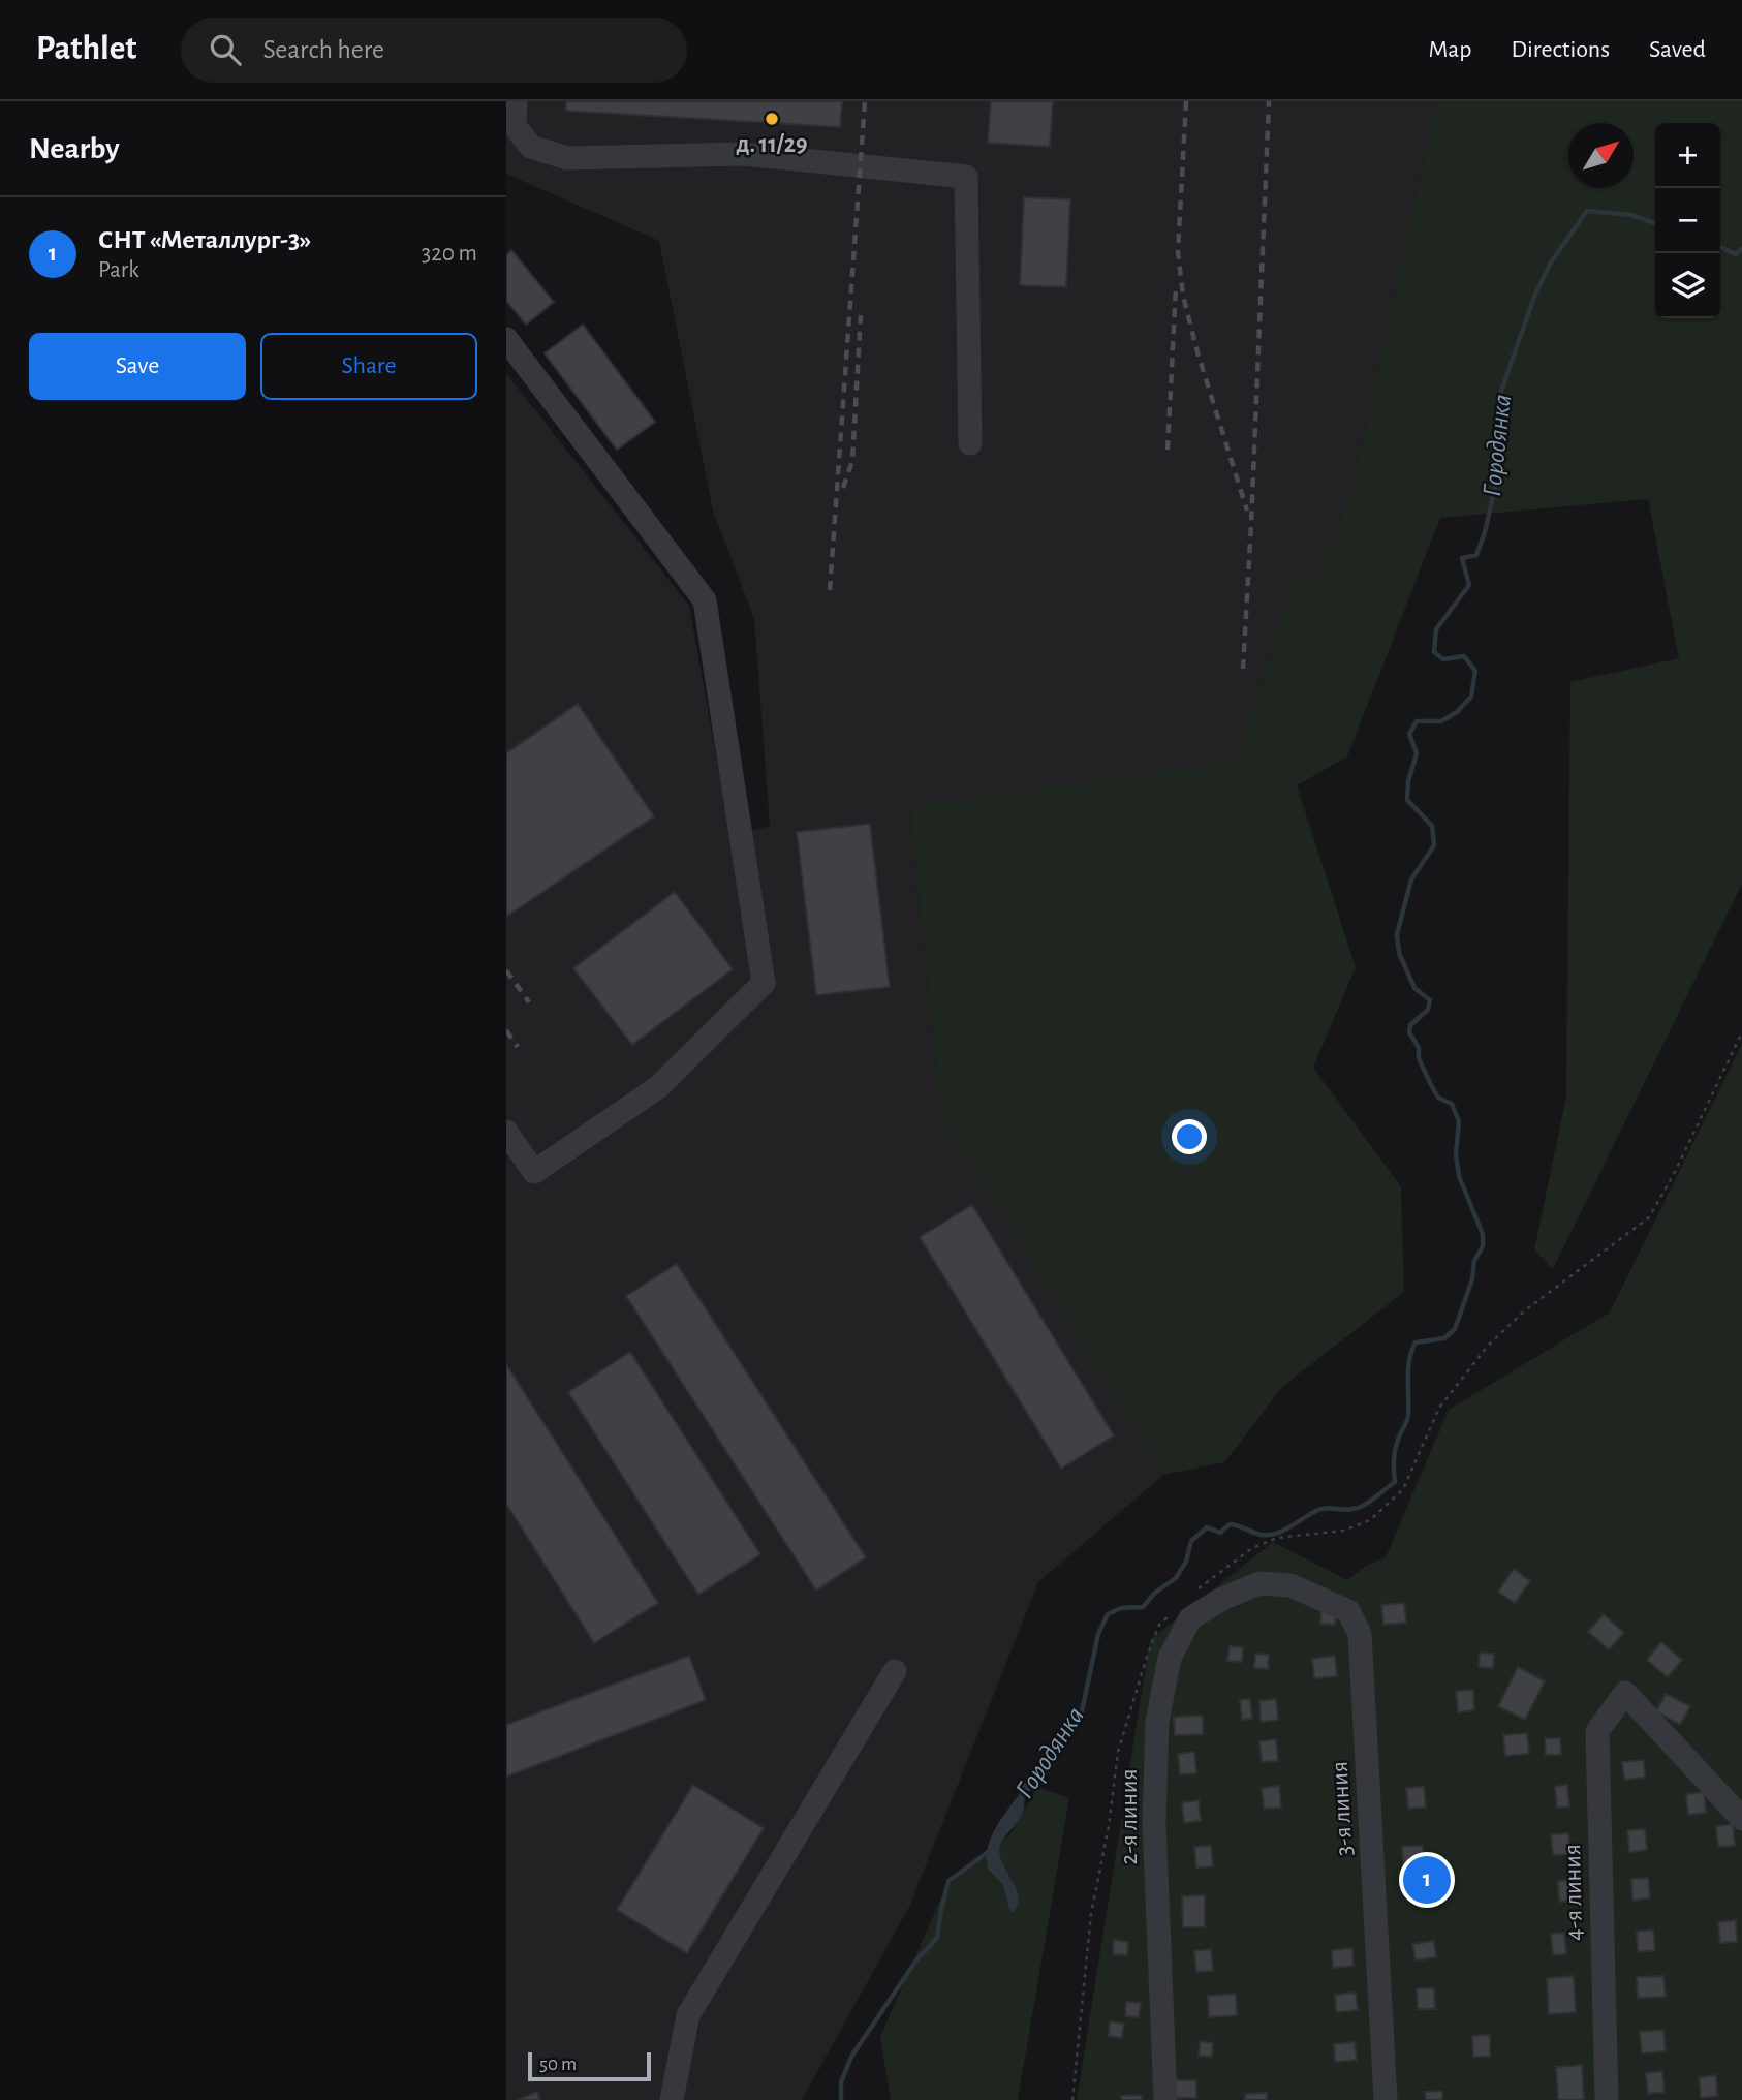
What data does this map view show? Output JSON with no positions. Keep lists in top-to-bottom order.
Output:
{
  "streets": {
    "lane": ["3-я линия", "2-я линия", "4-я линия"]
  },
  "crossings": [
    ["3-я линия", "2-я линия"]
  ],
  "water": ["Городянка"],
  "places": ["д. 11/29"],
  "scale_bar": "50 m",
  "north": "top right",
  "page": {
    "header": "Pathlet",
    "search": "Search here",
    "nav": ["Map", "Directions", "Saved"],
    "heading": "Nearby",
    "map_buttons": ["+", "−"],
    "list": [
      {
        "mark": "1",
        "name": "СНТ «Металлург-3»",
        "note": "Park",
        "value": "320 m"
      }
    ],
    "buttons": ["Save", "Share"],
    "pins": "1",
    "scale": "50 m"
  }
}
